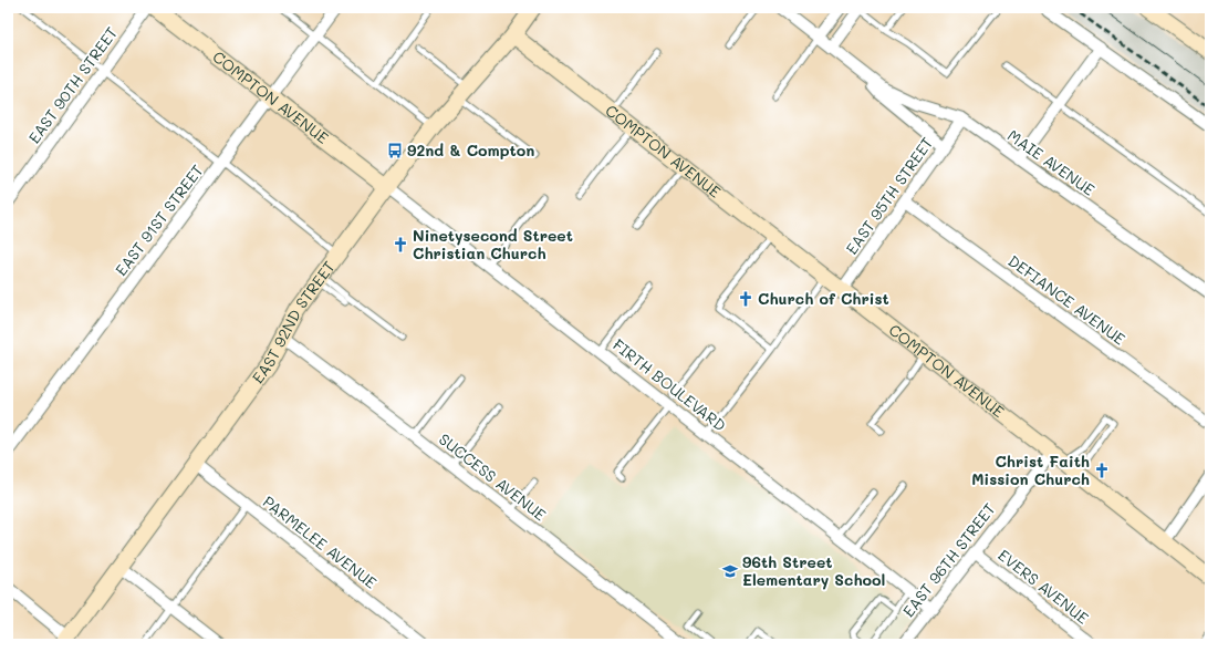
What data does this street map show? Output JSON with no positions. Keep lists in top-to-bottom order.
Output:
{
  "streets": {
    "main road": ["COMPTON AVENUE", "EAST 92ND STREET"],
    "street": [
      "EAST 90TH STREET",
      "MAIE AVENUE",
      "EAST 95TH STREET",
      "EAST 91ST STREET",
      "DEFIANCE AVENUE",
      "FIRTH BOULEVARD",
      "SUCCESS AVENUE",
      "PARMELEE AVENUE",
      "EAST 96TH STREET",
      "EVERS AVENUE"
    ]
  },
  "crossings": [
    ["COMPTON AVENUE", "EAST 95TH STREET"],
    ["COMPTON AVENUE", "EAST 91ST STREET"],
    ["COMPTON AVENUE", "EAST 92ND STREET"],
    ["COMPTON AVENUE", "FIRTH BOULEVARD"],
    ["COMPTON AVENUE", "EAST 96TH STREET"],
    ["MAIE AVENUE", "EAST 95TH STREET"],
    ["EAST 95TH STREET", "DEFIANCE AVENUE"],
    ["EAST 92ND STREET", "FIRTH BOULEVARD"],
    ["EAST 92ND STREET", "SUCCESS AVENUE"],
    ["EAST 92ND STREET", "PARMELEE AVENUE"],
    ["FIRTH BOULEVARD", "EAST 96TH STREET"],
    ["EAST 96TH STREET", "EVERS AVENUE"]
  ],
  "places": {
    "bus stop": ["92nd & Compton"],
    "church": ["Ninetysecond Street Christian Church", "Church of Christ", "Christ Faith Mission Church"],
    "school or university": ["96th Street Elementary School"]
  }
}
